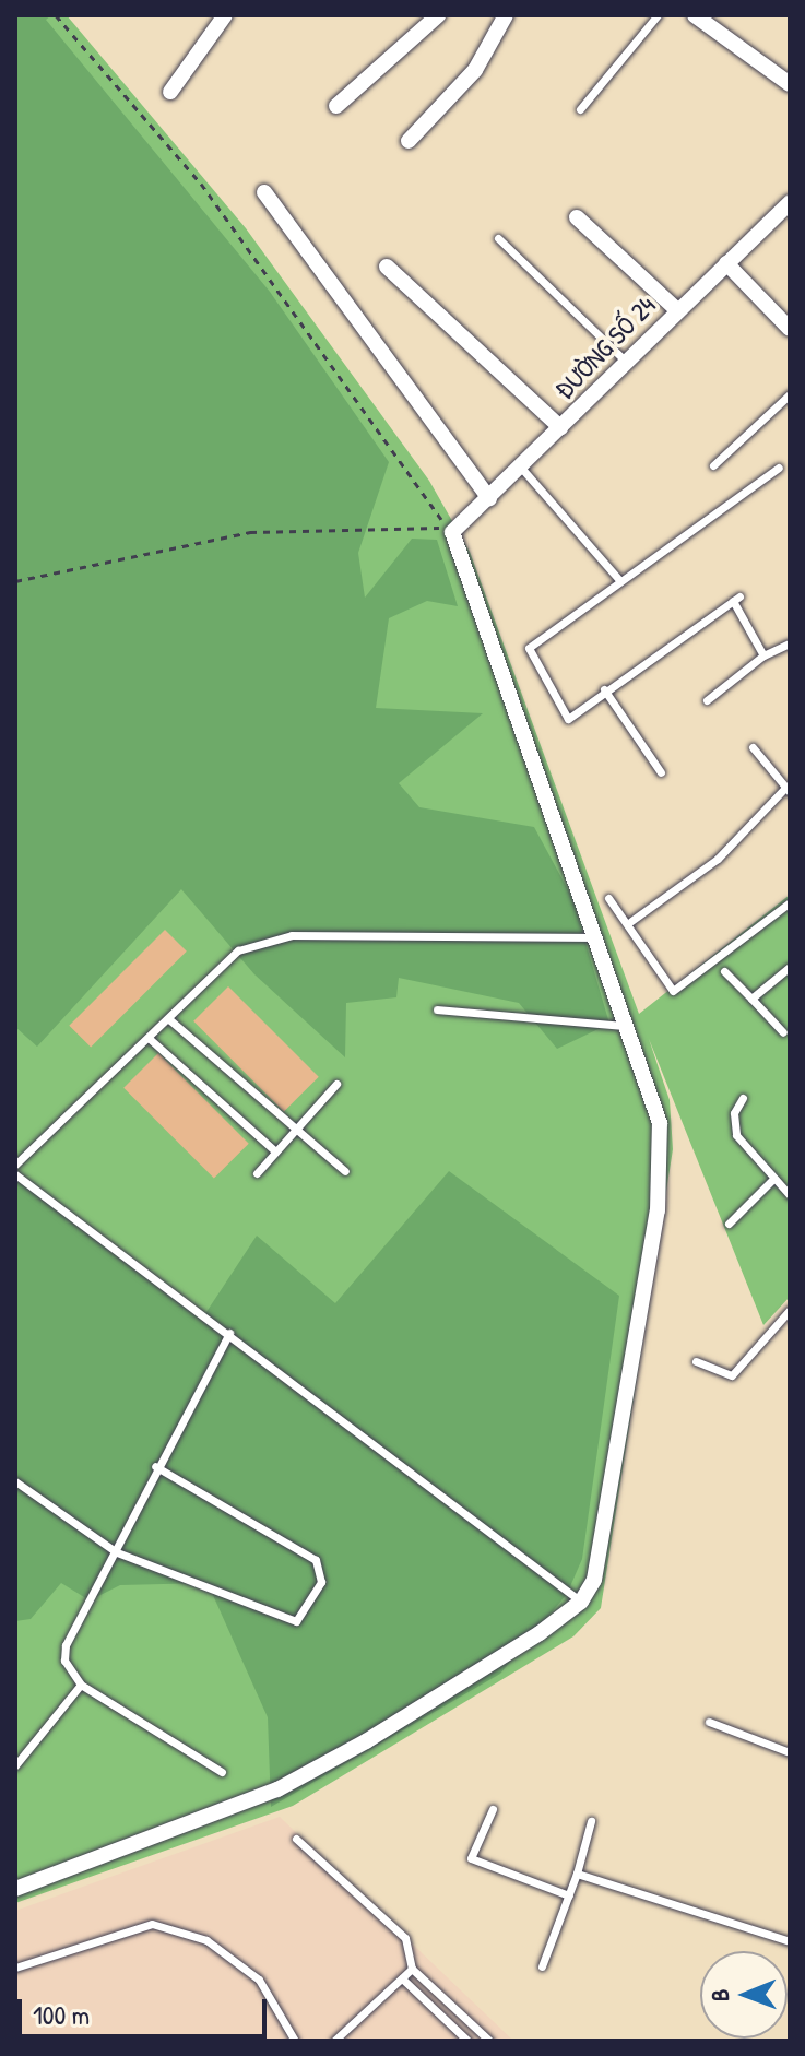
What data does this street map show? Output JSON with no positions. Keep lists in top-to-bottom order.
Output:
{
  "streets": {
    "street": ["ĐƯỜNG SỐ 24"]
  },
  "scale_bar": "100 m",
  "north": "left"
}
